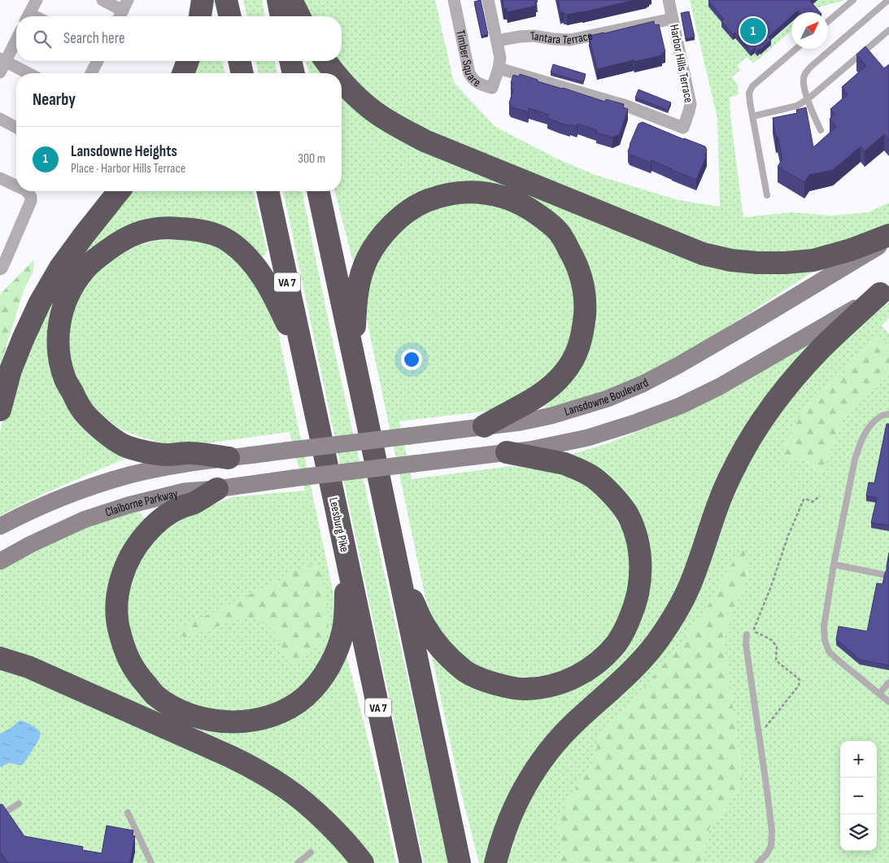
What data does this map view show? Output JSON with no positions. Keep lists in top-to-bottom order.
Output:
{
  "streets": {
    "highway": ["VA 7", "Leesburg Pike"],
    "main road": ["Lansdowne Boulevard", "Claiborne Parkway"],
    "street": ["Tantara Terrace", "Timber Square", "Harbor Hills Terrace"]
  },
  "crossings": [
    ["Tantara Terrace", "Timber Square"],
    ["Tantara Terrace", "Harbor Hills Terrace"],
    ["Timber Square", "Harbor Hills Terrace"]
  ],
  "north": "top right",
  "page": {
    "pins": "1",
    "search": "Search here",
    "heading": "Nearby",
    "list": [
      {
        "mark": "1",
        "name": "Lansdowne Heights",
        "note": "Place · Harbor Hills Terrace",
        "value": "300 m"
      }
    ],
    "map_buttons": ["+", "−"]
  }
}
